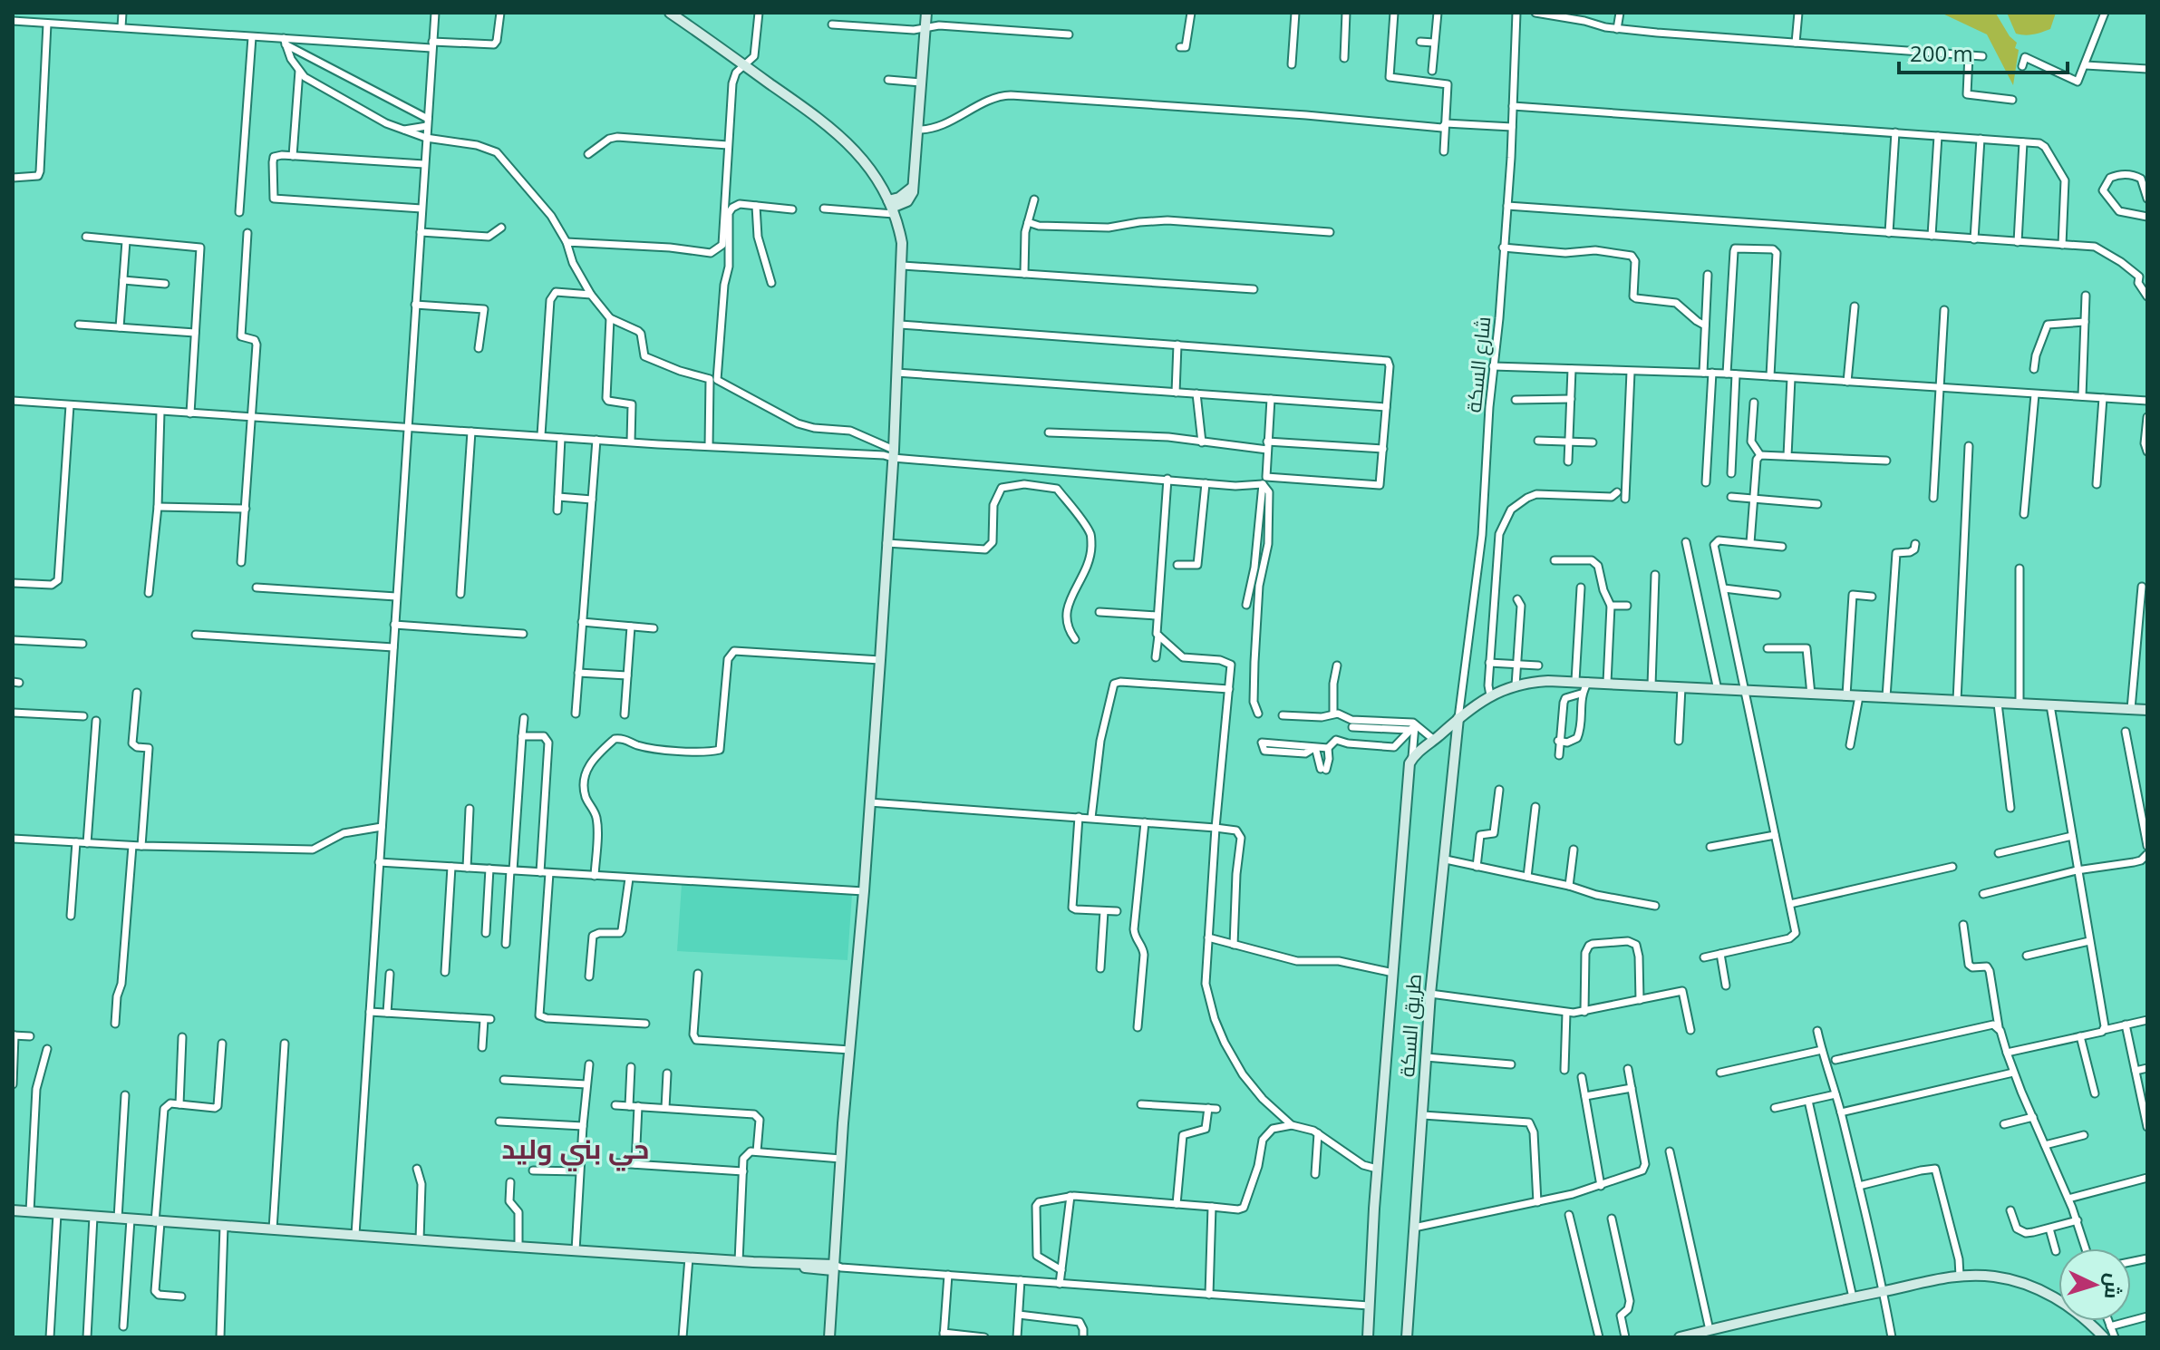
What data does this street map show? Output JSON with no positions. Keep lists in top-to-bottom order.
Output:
{
  "streets": {
    "main road": ["طريق السكة"],
    "street": ["شارع السكة"]
  },
  "crossings": [
    ["شارع السكة", "طريق السكة"]
  ],
  "districts": ["حي بني وليد"],
  "scale_bar": "200 m",
  "north": "right"
}
